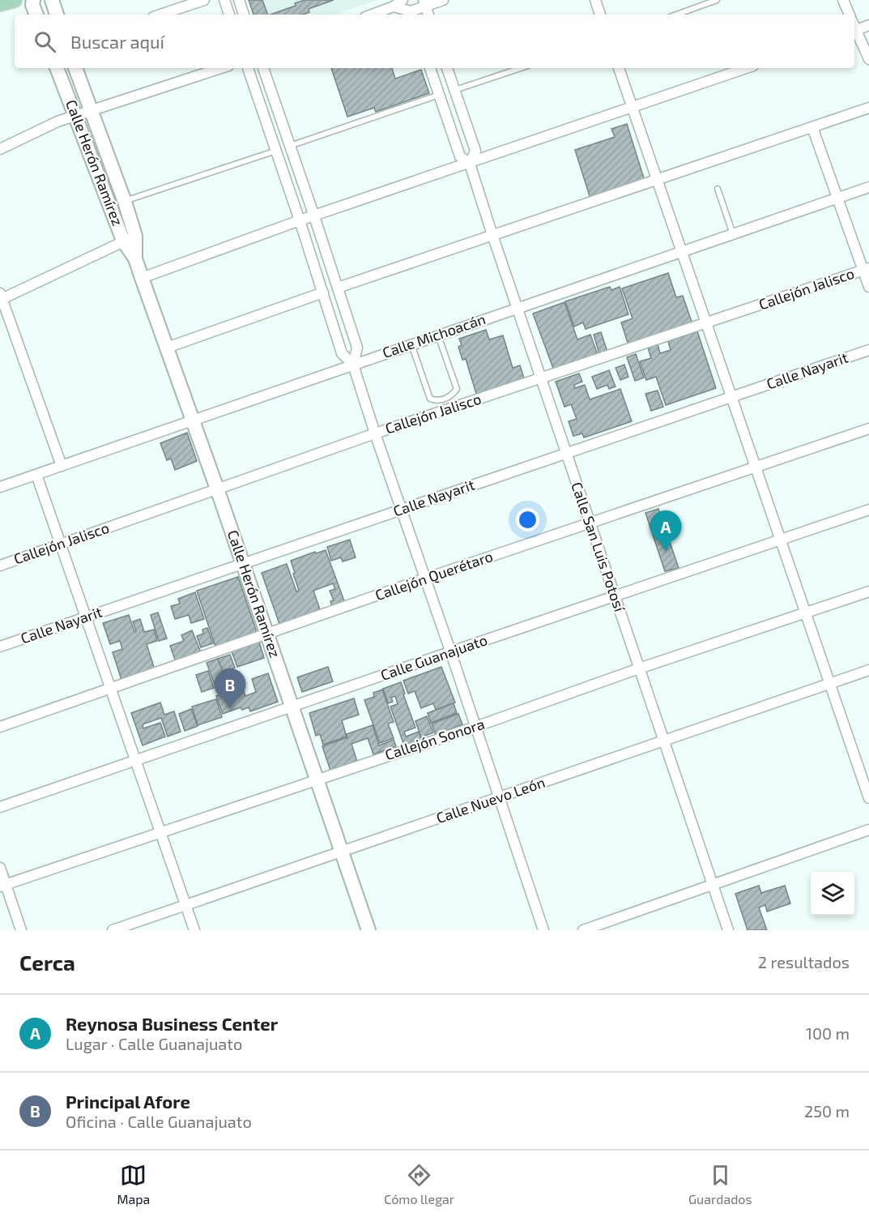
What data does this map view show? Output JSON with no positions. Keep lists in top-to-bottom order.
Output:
{
  "streets": {
    "street": [
      "Calle Herón Ramírez",
      "Callejón Jalisco",
      "Calle Michoacán",
      "Calle Nayarit",
      "Calle San Luis Potosí",
      "Callejón Querétaro",
      "Calle Guanajuato",
      "Callejón Sonora",
      "Calle Nuevo León"
    ]
  },
  "crossings": [
    ["Calle Herón Ramírez", "Callejón Jalisco"],
    ["Calle Herón Ramírez", "Calle Michoacán"],
    ["Calle Herón Ramírez", "Calle Nayarit"],
    ["Calle Herón Ramírez", "Callejón Querétaro"],
    ["Calle Herón Ramírez", "Calle Guanajuato"],
    ["Calle Herón Ramírez", "Callejón Sonora"],
    ["Calle Herón Ramírez", "Calle Nuevo León"],
    ["Callejón Jalisco", "Calle San Luis Potosí"],
    ["Calle Michoacán", "Calle San Luis Potosí"],
    ["Calle Nayarit", "Calle San Luis Potosí"],
    ["Calle San Luis Potosí", "Callejón Querétaro"],
    ["Calle San Luis Potosí", "Calle Guanajuato"],
    ["Calle San Luis Potosí", "Callejón Sonora"],
    ["Calle San Luis Potosí", "Calle Nuevo León"]
  ],
  "page": {
    "search": "Buscar aquí",
    "pins": ["A", "B"],
    "heading": ["Cerca", "2 resultados"],
    "list": [
      {
        "mark": "A",
        "name": "Reynosa Business Center",
        "note": "Lugar · Calle Guanajuato",
        "value": "100 m"
      },
      {
        "mark": "B",
        "name": "Principal Afore",
        "note": "Oficina · Calle Guanajuato",
        "value": "250 m"
      }
    ],
    "nav": ["Mapa", "Cómo llegar", "Guardados"]
  }
}
